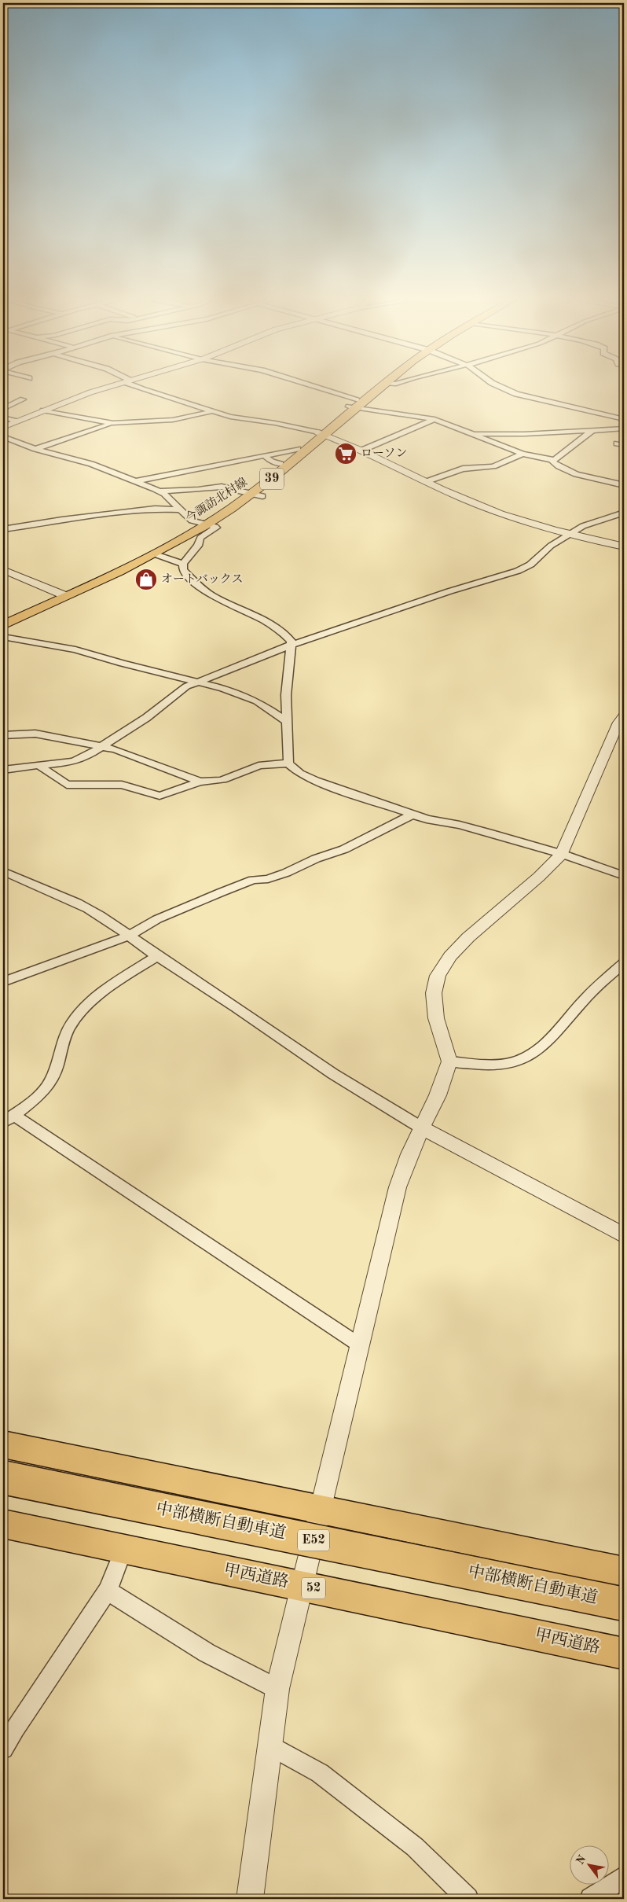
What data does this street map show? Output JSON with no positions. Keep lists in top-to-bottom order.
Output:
{
  "streets": {
    "highway": [
      "中部横断自動車道",
      "E52",
      "甲西道路",
      "52"
    ],
    "main road": ["39", "今諏訪北村線"]
  },
  "places": {
    "supermarket": ["ローソン"],
    "shop": ["オートバックス"]
  },
  "north": "top left"
}
